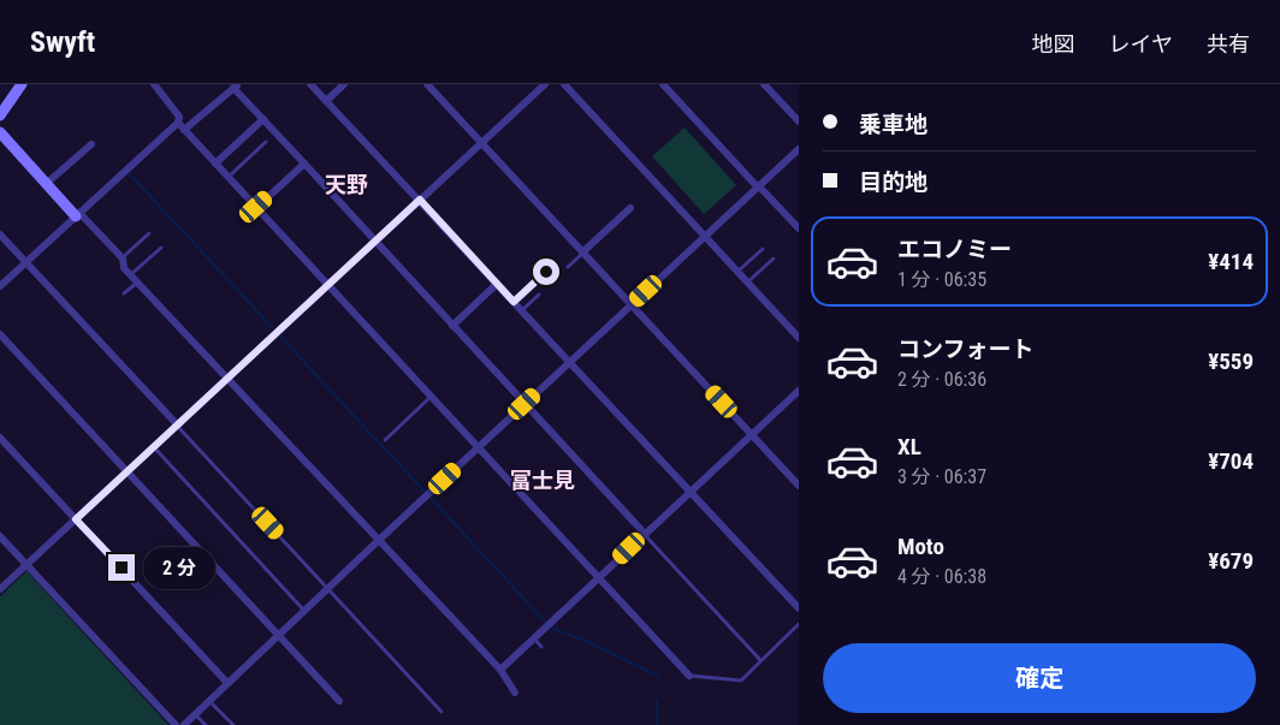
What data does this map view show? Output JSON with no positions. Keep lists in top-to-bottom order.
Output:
{
  "districts": ["天野", "富士見"],
  "page": {
    "header": "Swyft",
    "nav": ["地図", "レイヤ", "共有"],
    "banner": ["乗車地", "目的地"],
    "list": [
      {
        "name": "エコノミー",
        "note": "1 分 · 06:35",
        "value": "¥414"
      },
      {
        "name": "コンフォート",
        "note": "2 分 · 06:36",
        "value": "¥559"
      },
      {
        "name": "XL",
        "note": "3 分 · 06:37",
        "value": "¥704"
      },
      {
        "name": "Moto",
        "note": "4 分 · 06:38",
        "value": "¥679"
      }
    ],
    "bubble": "2 分",
    "buttons": "確定"
  }
}
